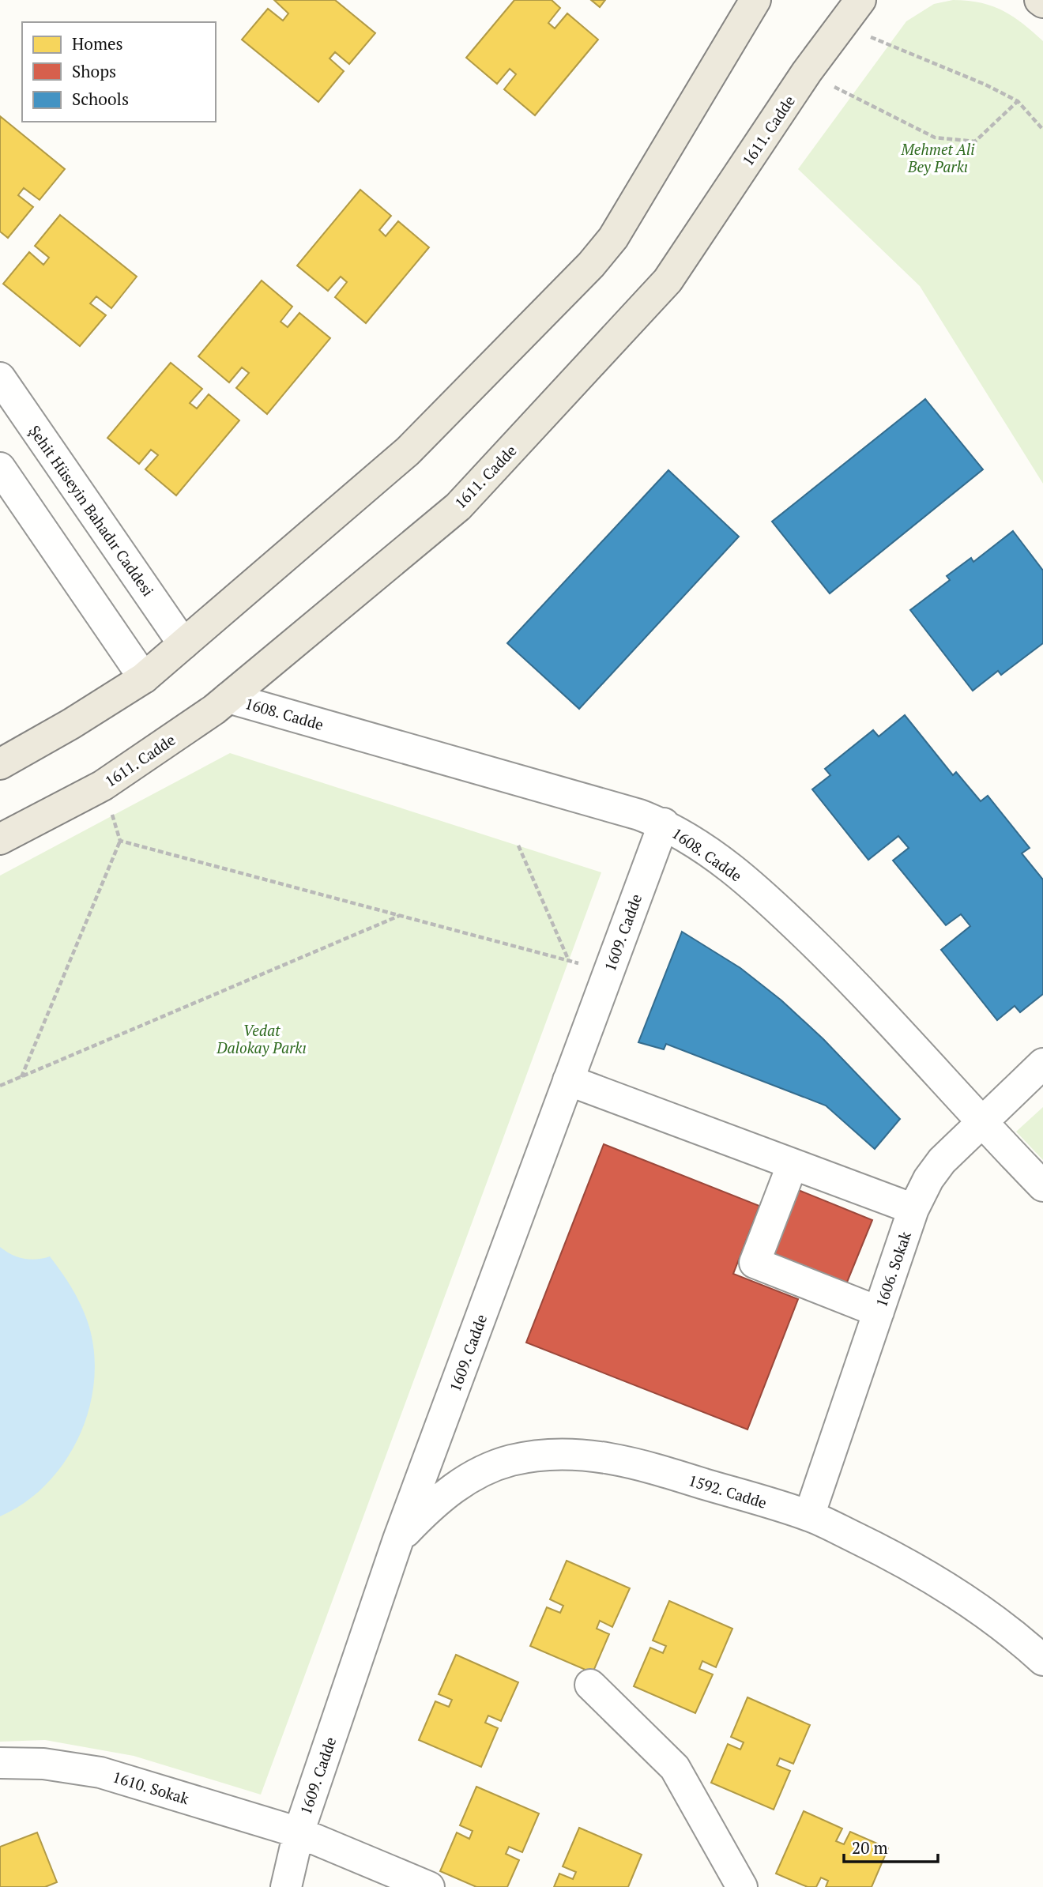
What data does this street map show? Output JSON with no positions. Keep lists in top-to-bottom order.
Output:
{
  "streets": {
    "main road": ["1611. Cadde"],
    "street": [
      "Şehit Hüseyin Bahadır Caddesi",
      "1608. Cadde",
      "1609. Cadde",
      "1606. Sokak",
      "1592. Cadde",
      "1610. Sokak"
    ]
  },
  "crossings": [
    ["1611. Cadde", "1608. Cadde"],
    ["1608. Cadde", "1609. Cadde"],
    ["1608. Cadde", "1606. Sokak"],
    ["1609. Cadde", "1592. Cadde"],
    ["1609. Cadde", "1610. Sokak"],
    ["1606. Sokak", "1592. Cadde"]
  ],
  "parks": ["Mehmet Ali Bey Parkı", "Vedat Dalokay Parkı"],
  "legend": ["Homes", "Shops", "Schools"],
  "scale_bar": "20 m"
}
